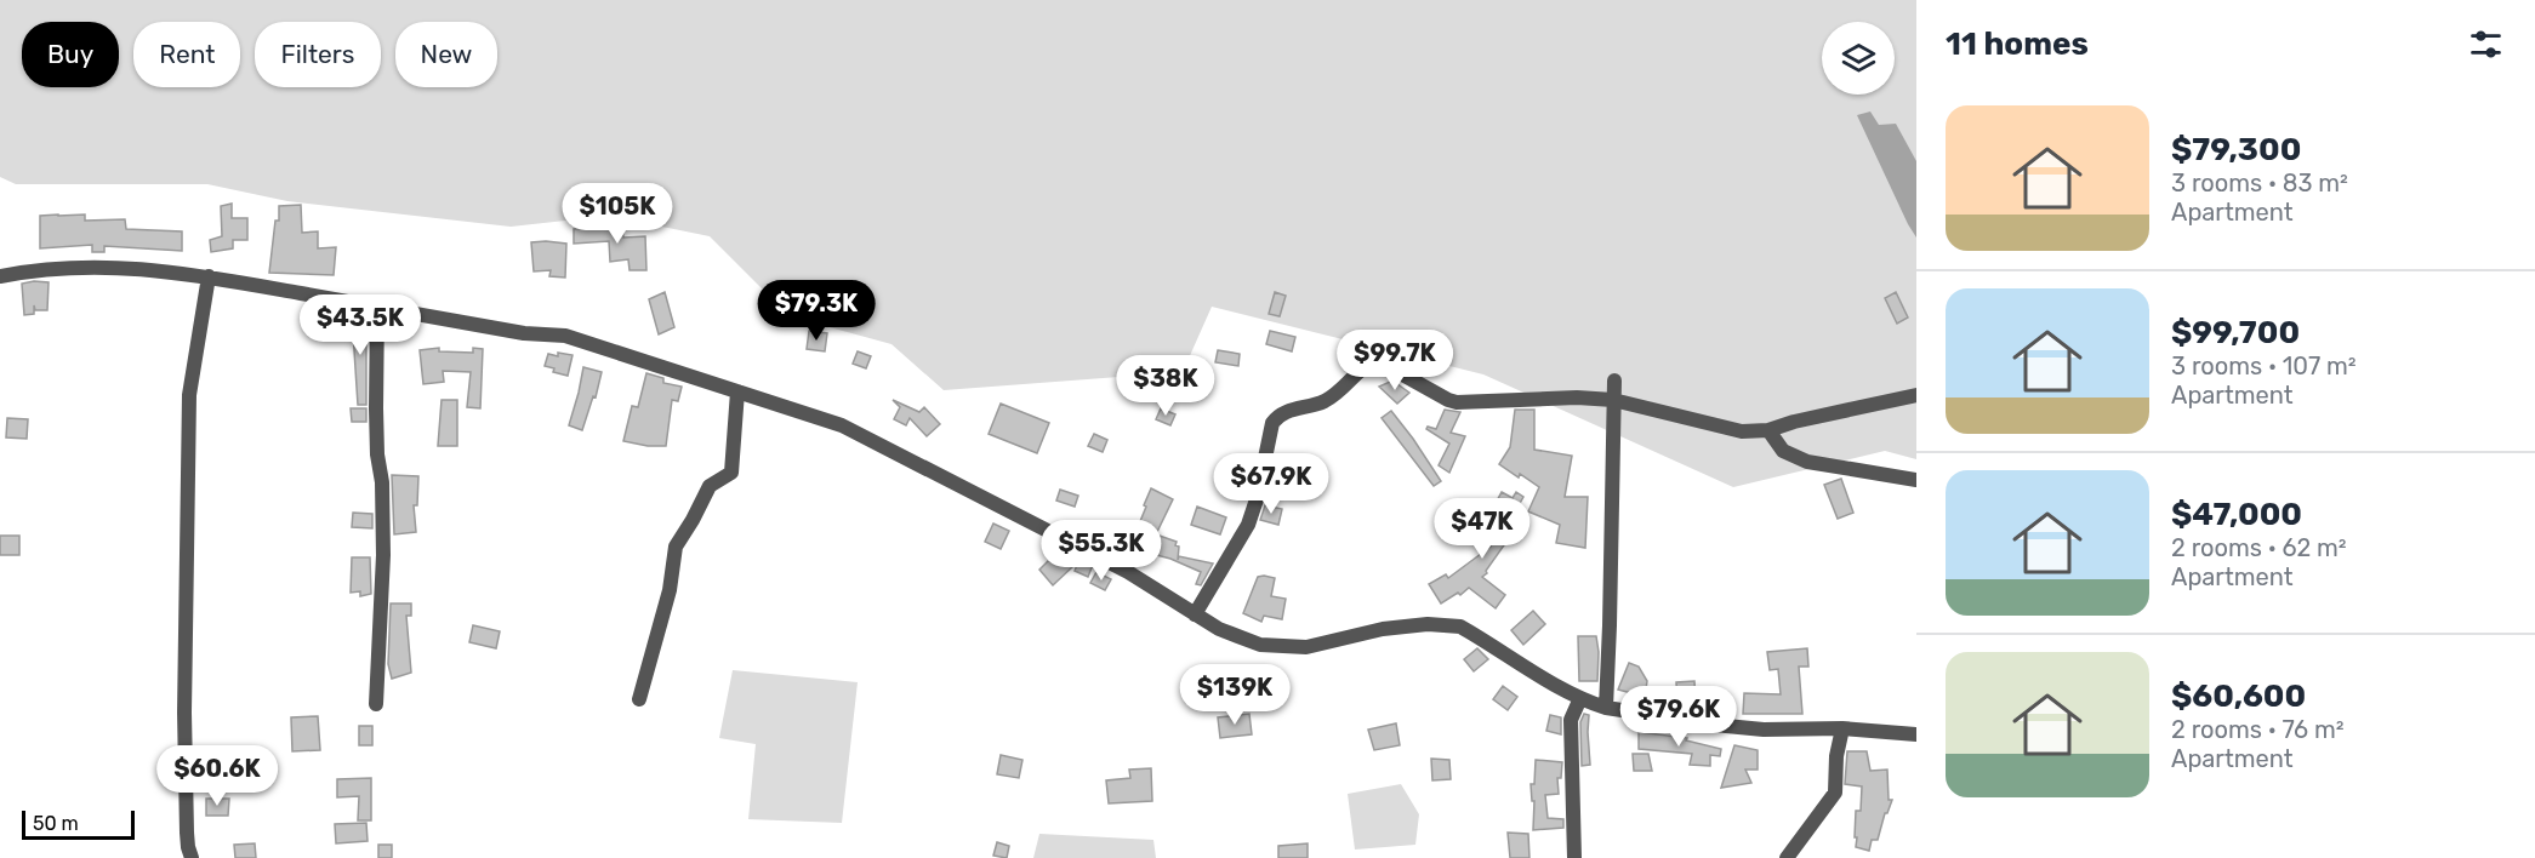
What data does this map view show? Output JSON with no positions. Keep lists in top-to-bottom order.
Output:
{
  "scale_bar": "50 m",
  "page": {
    "heading": "11 homes",
    "chip": [
      "Buy",
      "Rent",
      "Filters",
      "New"
    ],
    "list": [
      {
        "name": "$79,300",
        "note": "3 rooms · 83 m² · Apartment"
      },
      {
        "name": "$99,700",
        "note": "3 rooms · 107 m² · Apartment"
      },
      {
        "name": "$47,000",
        "note": "2 rooms · 62 m² · Apartment"
      },
      {
        "name": "$60,600",
        "note": "2 rooms · 76 m² · Apartment"
      }
    ],
    "price": [
      "$105K",
      "$79.3K",
      "$43.5K",
      "$99.7K",
      "$38K",
      "$67.9K",
      "$47K",
      "$55.3K",
      "$139K",
      "$79.6K",
      "$60.6K"
    ],
    "scale": "50 m"
  }
}
